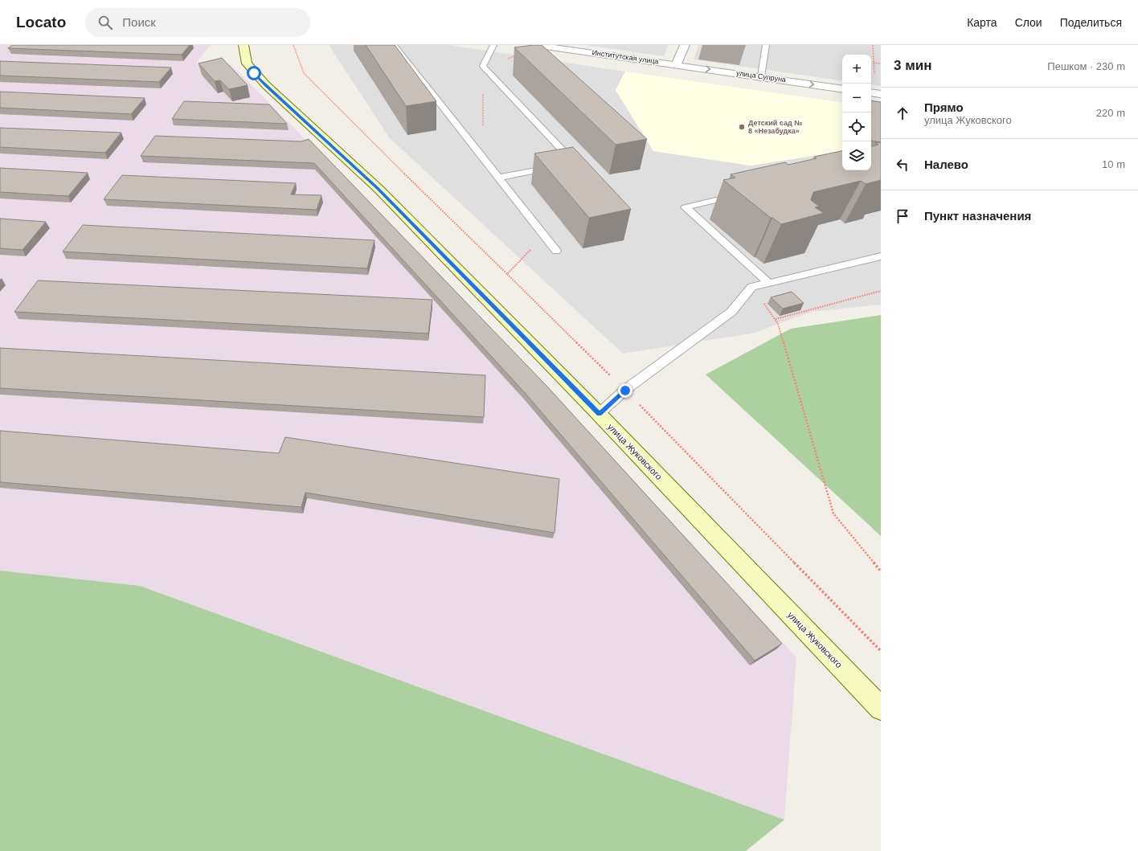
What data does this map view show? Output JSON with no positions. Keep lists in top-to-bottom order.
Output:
{
  "streets": {
    "street": ["Институтская улица", "улица Супруна", "улица Жуковского"]
  },
  "crossings": [
    ["Институтская улица", "улица Супруна"]
  ],
  "one_way": ["улица Супруна"],
  "places": ["Детский сад № 8 «Незабудка»"],
  "page": {
    "header": "Locato",
    "search": "Поиск",
    "nav": ["Карта", "Слои", "Поделиться"],
    "heading": ["3 мин", "Пешком · 230 m"],
    "map_buttons": ["+", "−"],
    "list": [
      ["Прямо", "улица Жуковского", "220 m"],
      ["Налево", "10 m"],
      "Пункт назначения"
    ]
  }
}
